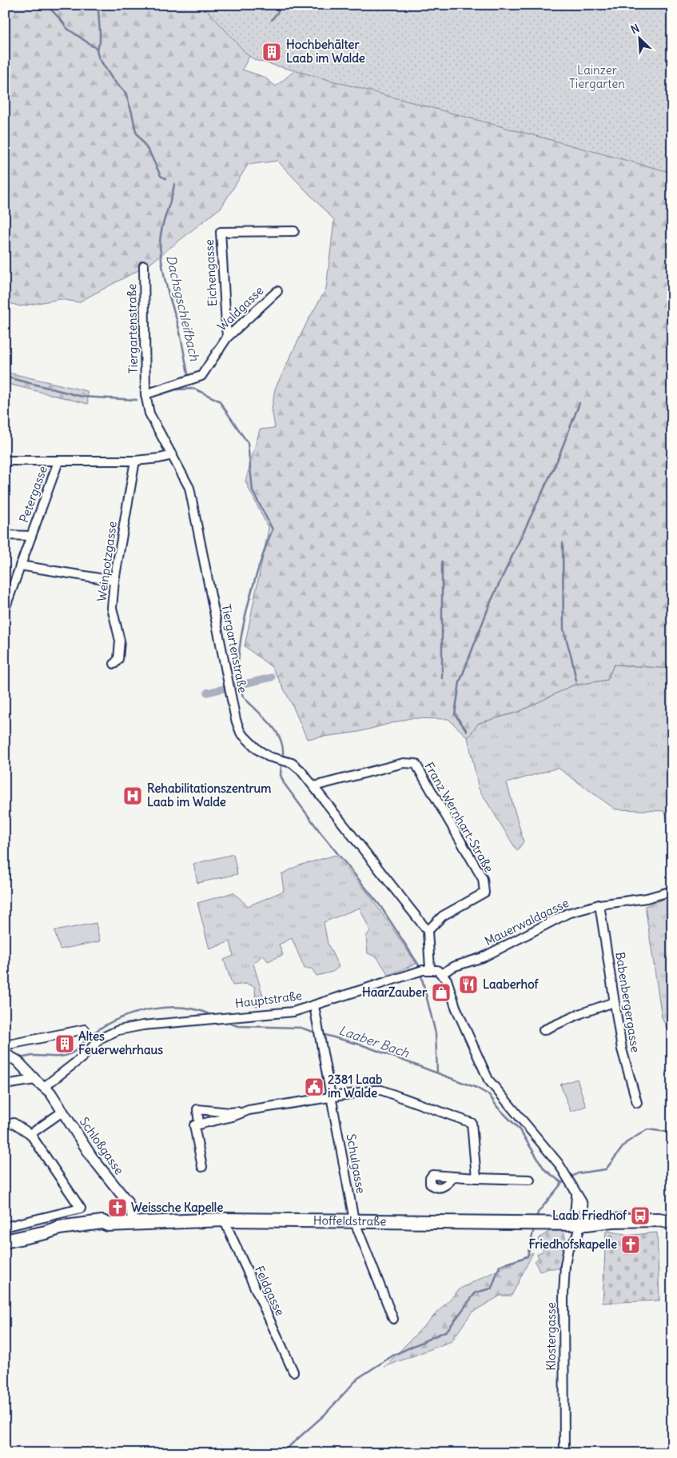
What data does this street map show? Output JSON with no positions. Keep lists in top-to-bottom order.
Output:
{
  "streets": {
    "main road": ["Hoffeldstraße"],
    "street": [
      "Eichengasse",
      "Waldgasse",
      "Tiergartenstraße",
      "Petergasse",
      "Weinpotzgasse",
      "Franz Wernhart-Straße",
      "Mauerwaldgasse",
      "Hauptstraße",
      "Babenbergergasse",
      "Schloßgasse",
      "Schulgasse",
      "Feldgasse",
      "Klostergasse"
    ]
  },
  "crossings": [
    ["Eichengasse", "Waldgasse"],
    ["Waldgasse", "Tiergartenstraße"],
    ["Tiergartenstraße", "Franz Wernhart-Straße"],
    ["Mauerwaldgasse", "Babenbergergasse"],
    ["Hauptstraße", "Schloßgasse"],
    ["Hauptstraße", "Schulgasse"],
    ["Schloßgasse", "Hoffeldstraße"],
    ["Schulgasse", "Hoffeldstraße"],
    ["Hoffeldstraße", "Feldgasse"],
    ["Hoffeldstraße", "Klostergasse"]
  ],
  "water": ["Dachsgschleifbach", "Laaber Bach"],
  "parks": ["Lainzer Tiergarten"],
  "places": {
    "building": ["Hochbehälter Laab im Walde", "Altes Feuerwehrhaus"],
    "hospital": ["Rehabilitationszentrum Laab im Walde"],
    "restaurant": ["Laaberhof"],
    "shop": ["HaarZauber"],
    "public building": ["2381 Laab im Walde"],
    "church": ["Weissche Kapelle", "Friedhofskapelle"],
    "bus stop": ["Laab Friedhof"]
  },
  "north": "top left"
}
